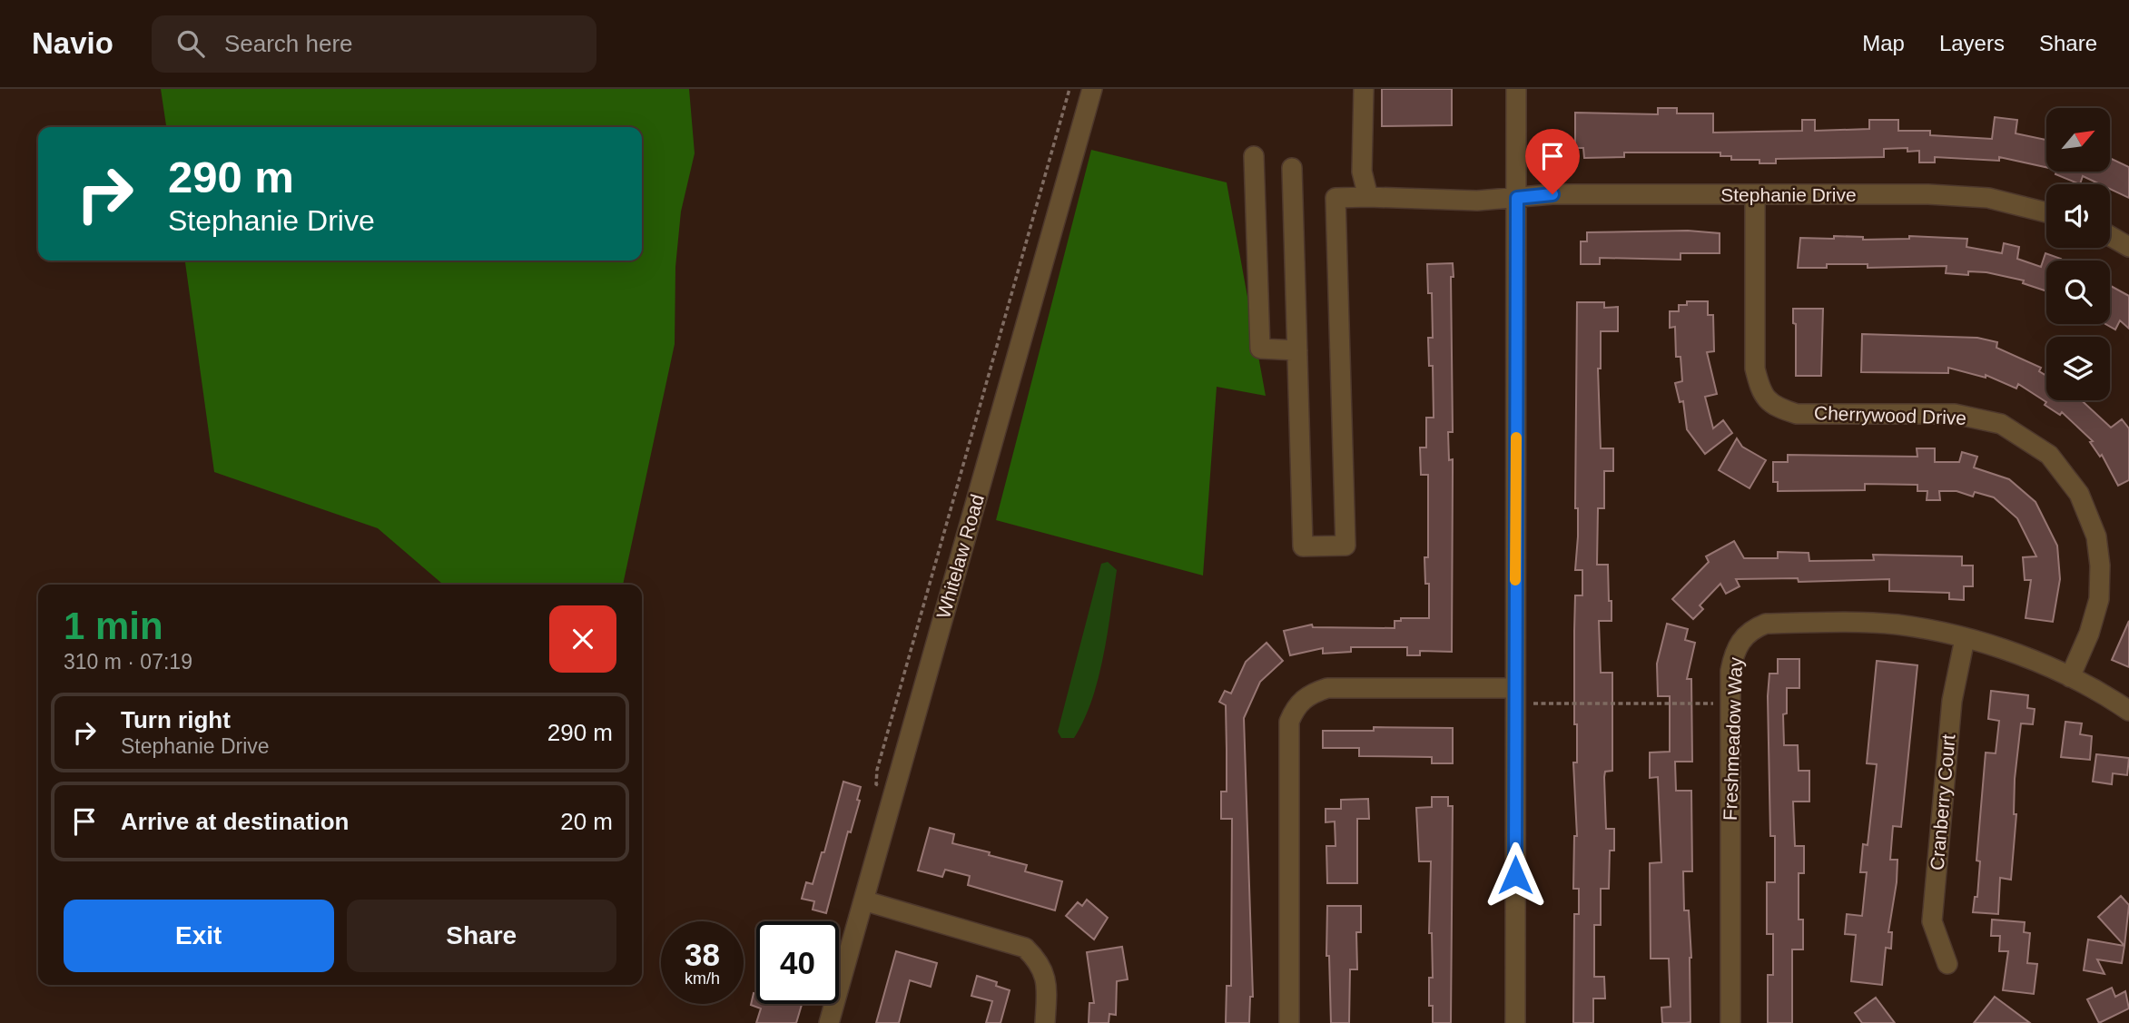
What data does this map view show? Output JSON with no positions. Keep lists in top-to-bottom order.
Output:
{
  "streets": {
    "street": [
      "Stephanie Drive",
      "Cherrywood Drive",
      "Whitelaw Road",
      "Freshmeadow Way",
      "Cranberry Court"
    ]
  },
  "crossings": [
    ["Stephanie Drive", "Cherrywood Drive"],
    ["Cherrywood Drive", "Freshmeadow Way"],
    ["Freshmeadow Way", "Cranberry Court"]
  ],
  "north": "top right",
  "page": {
    "header": "Navio",
    "search": "Search here",
    "nav": ["Map", "Layers", "Share"],
    "turn": ["290 m", "Stephanie Drive"],
    "heading": ["1 min", "310 m · 07:19"],
    "list": [
      {
        "name": "Turn right",
        "note": "Stephanie Drive",
        "value": "290 m"
      },
      {
        "name": "Arrive at destination",
        "value": "20 m"
      }
    ],
    "buttons": ["Exit", "Share"],
    "speed": "38 km/h",
    "limit": "40"
  }
}
